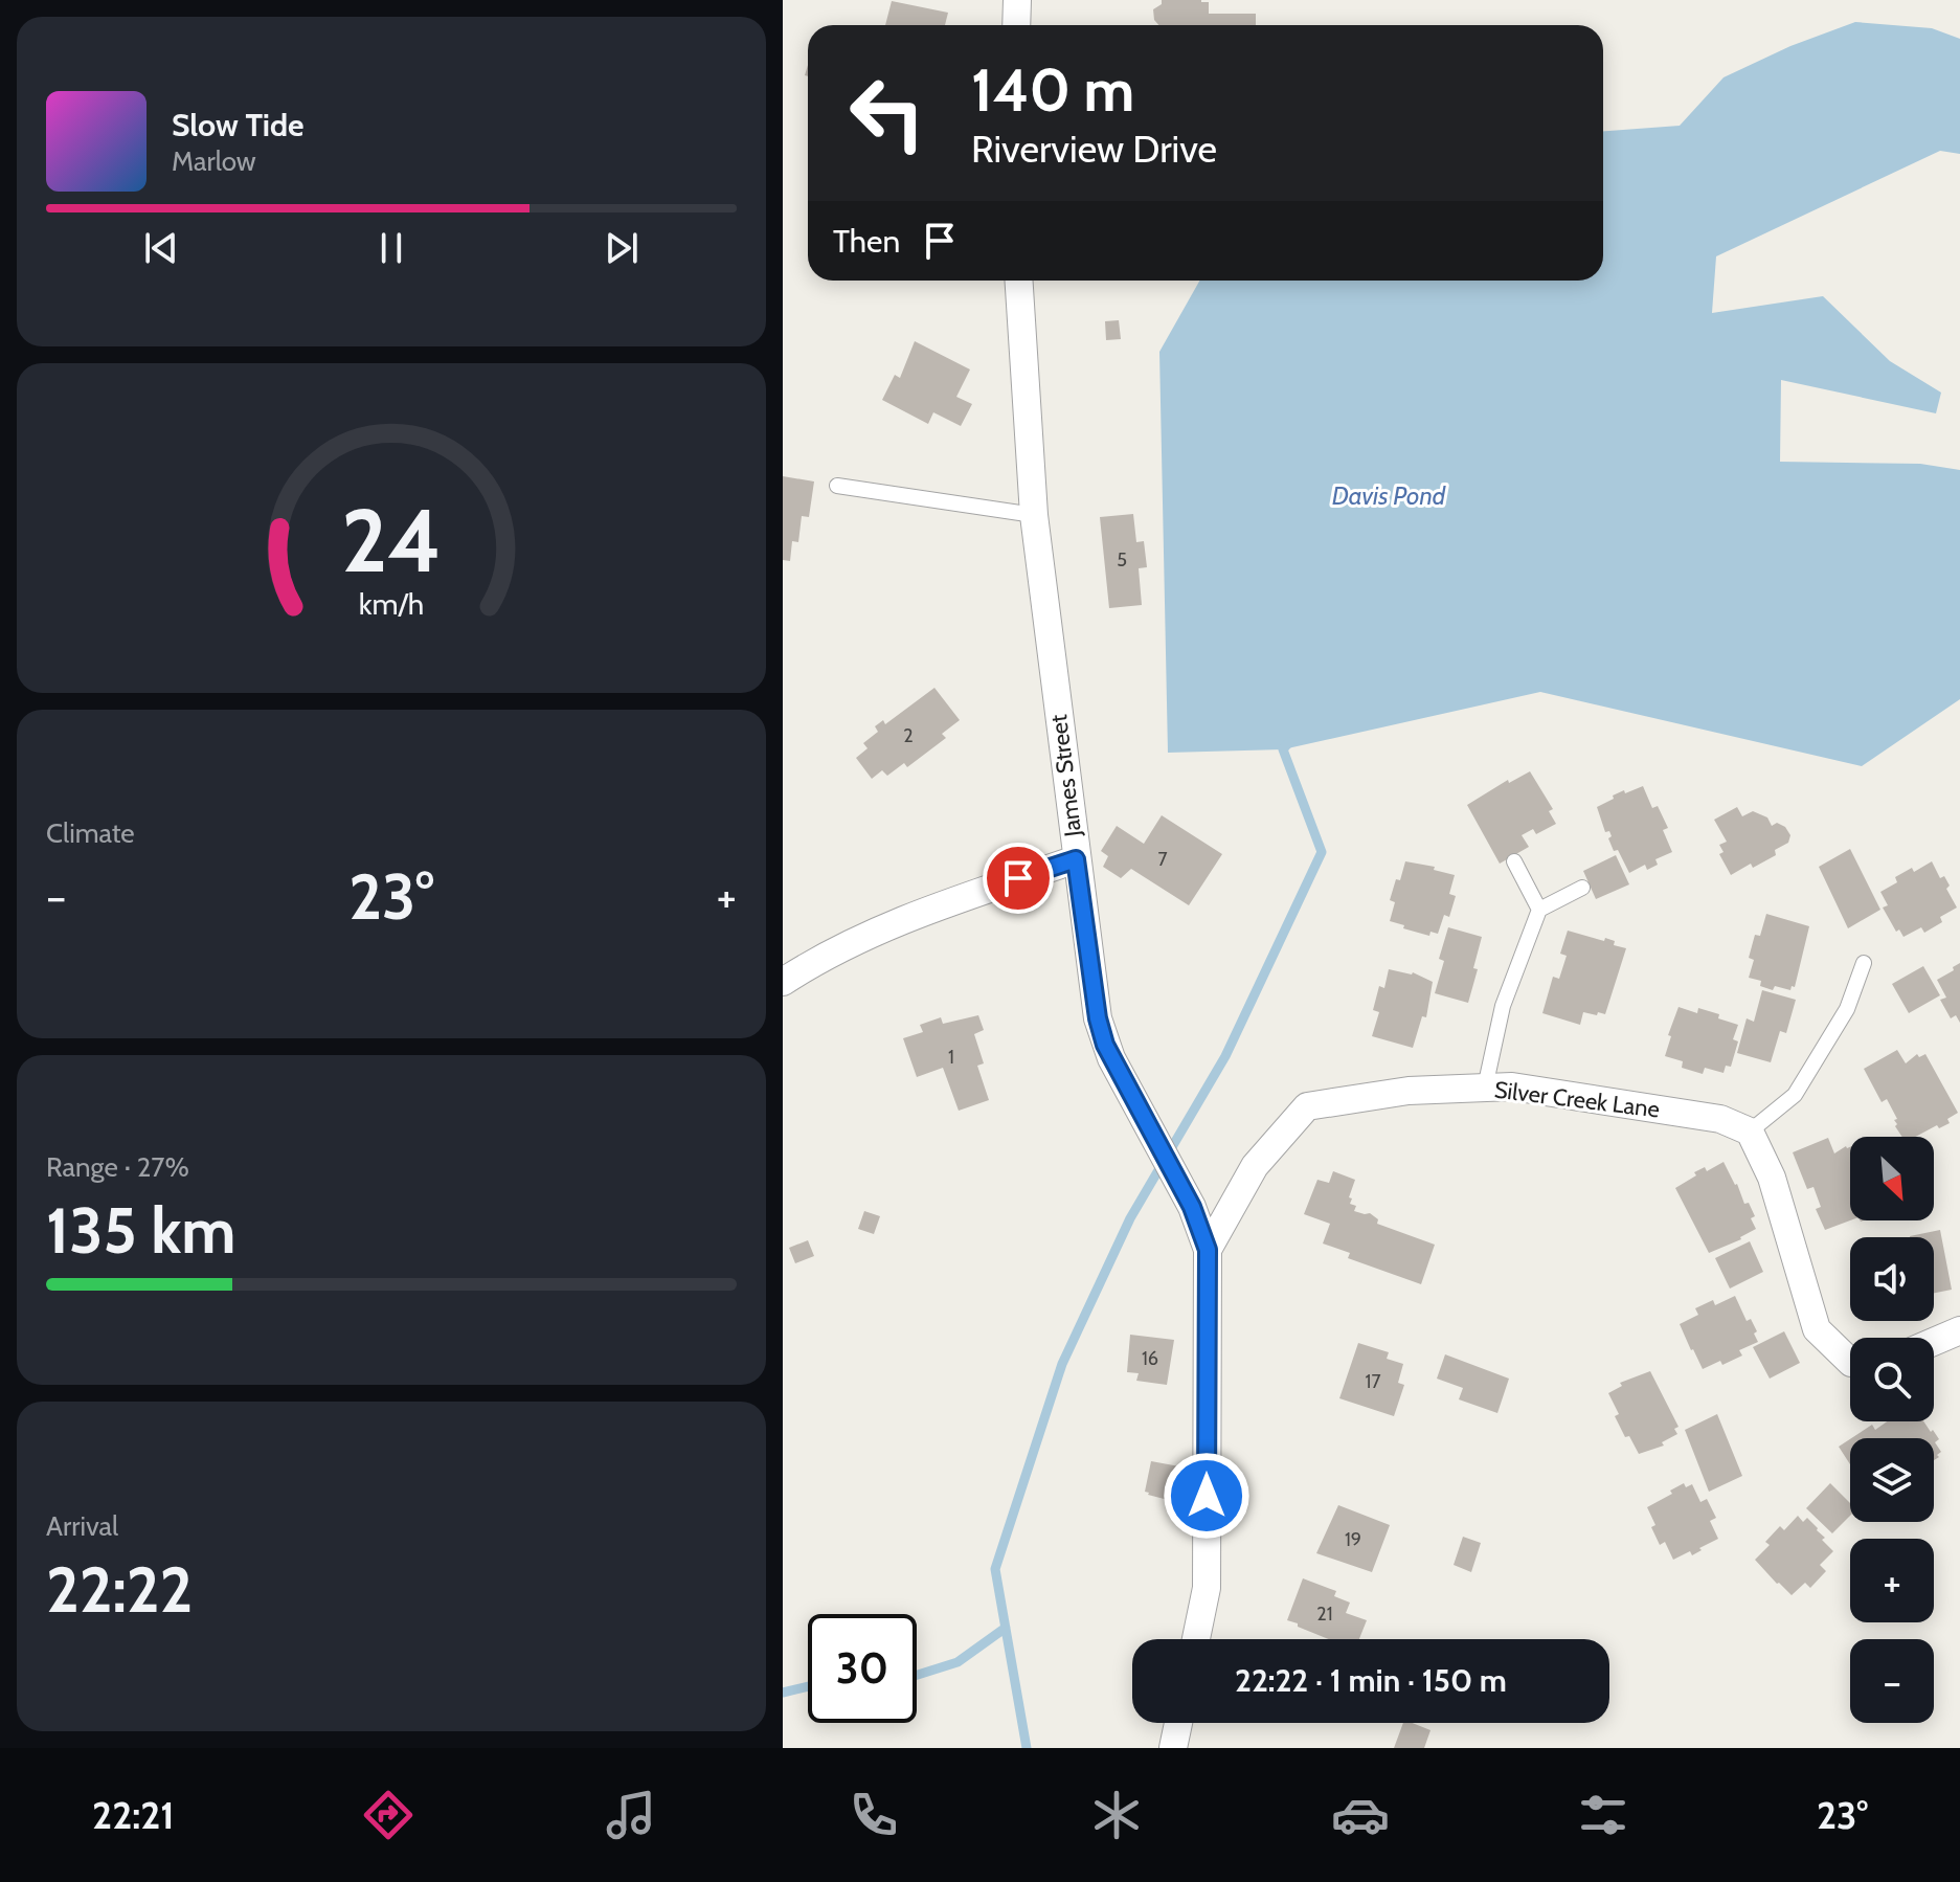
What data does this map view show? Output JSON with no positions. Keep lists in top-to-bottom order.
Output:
{
  "streets": {
    "street": ["James Street", "Silver Creek Lane"]
  },
  "crossings": [
    ["James Street", "Silver Creek Lane"]
  ],
  "water": ["Davis Pond"],
  "house_numbers": [
    "5",
    "2",
    "7",
    "1",
    "16",
    "17",
    "19",
    "21"
  ],
  "north": "bottom right",
  "page": {
    "turn": ["140 m", "Riverview Drive"],
    "song": ["Slow Tide", "Marlow"],
    "then": "Then",
    "tile": [
      "Climate",
      ["Range · 27%", "135 km"],
      ["Arrival", "22:22"]
    ],
    "heat": ["−", "23°", "+"],
    "map_buttons": ["+", "−"],
    "limit": "30",
    "trip": "22:22 · 1 min · 150 m",
    "tabs": ["22:21", "23°"],
    "gauge": ["24", "km/h"]
  }
}
